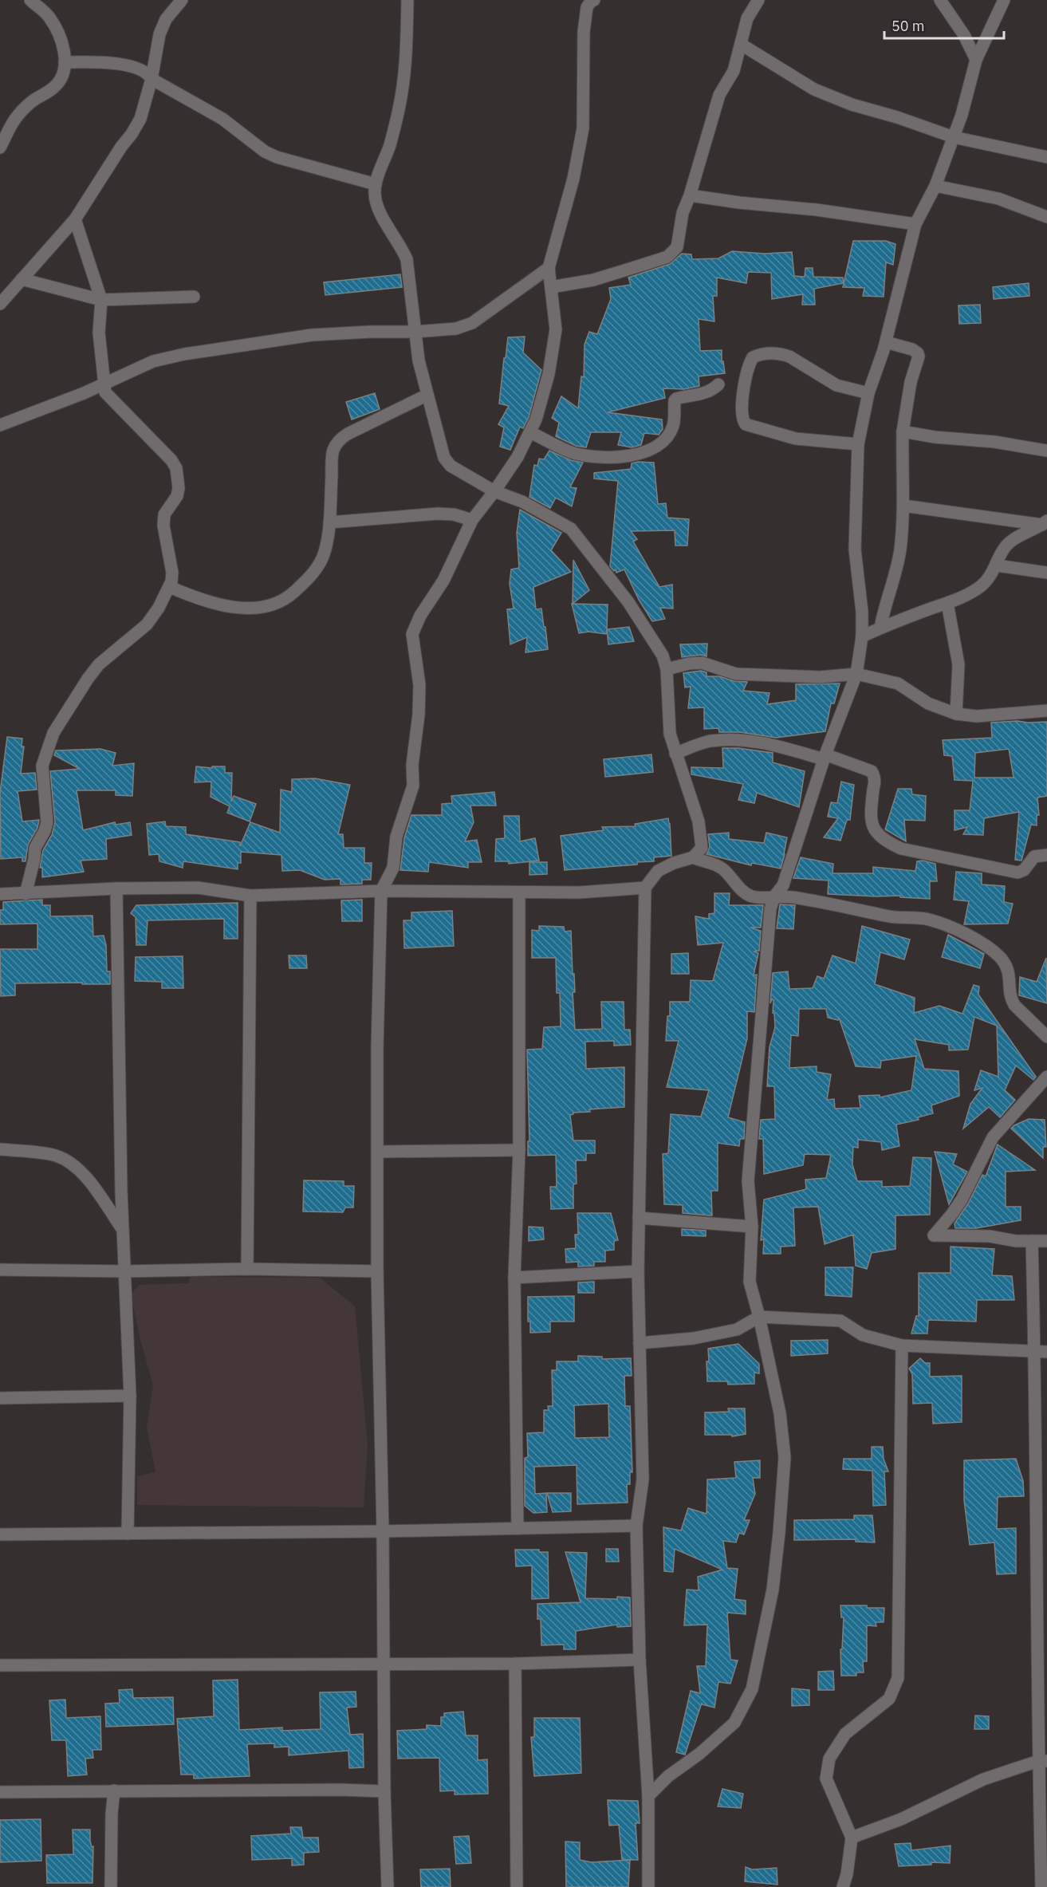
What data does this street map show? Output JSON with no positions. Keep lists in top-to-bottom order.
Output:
{
  "scale_bar": "50 m"
}
